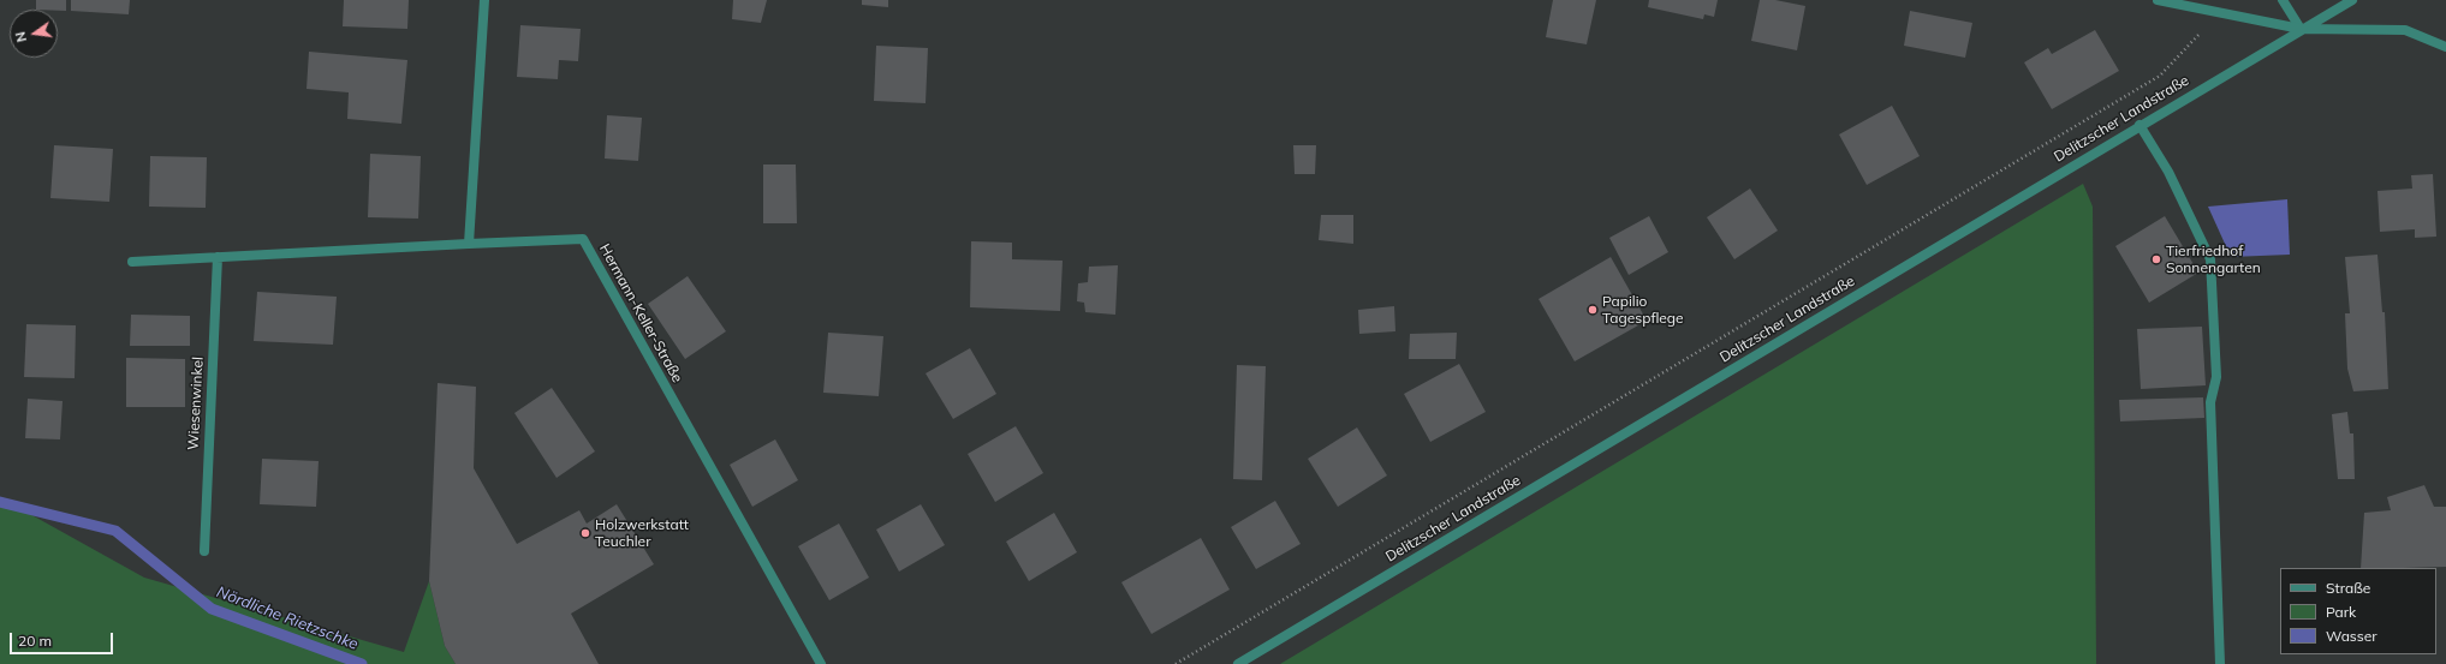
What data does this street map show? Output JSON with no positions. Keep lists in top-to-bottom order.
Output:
{
  "streets": {
    "street": ["Delitzscher Landstraße", "Hermann-Keller-Straße", "Wiesenwinkel"]
  },
  "water": ["Nördliche Rietzschke"],
  "places": ["Tierfriedhof Sonnengarten", "Papilio Tagespflege", "Holzwerkstatt Teuchler"],
  "legend": ["Straße", "Park", "Wasser"],
  "scale_bar": "20 m",
  "north": "left"
}
